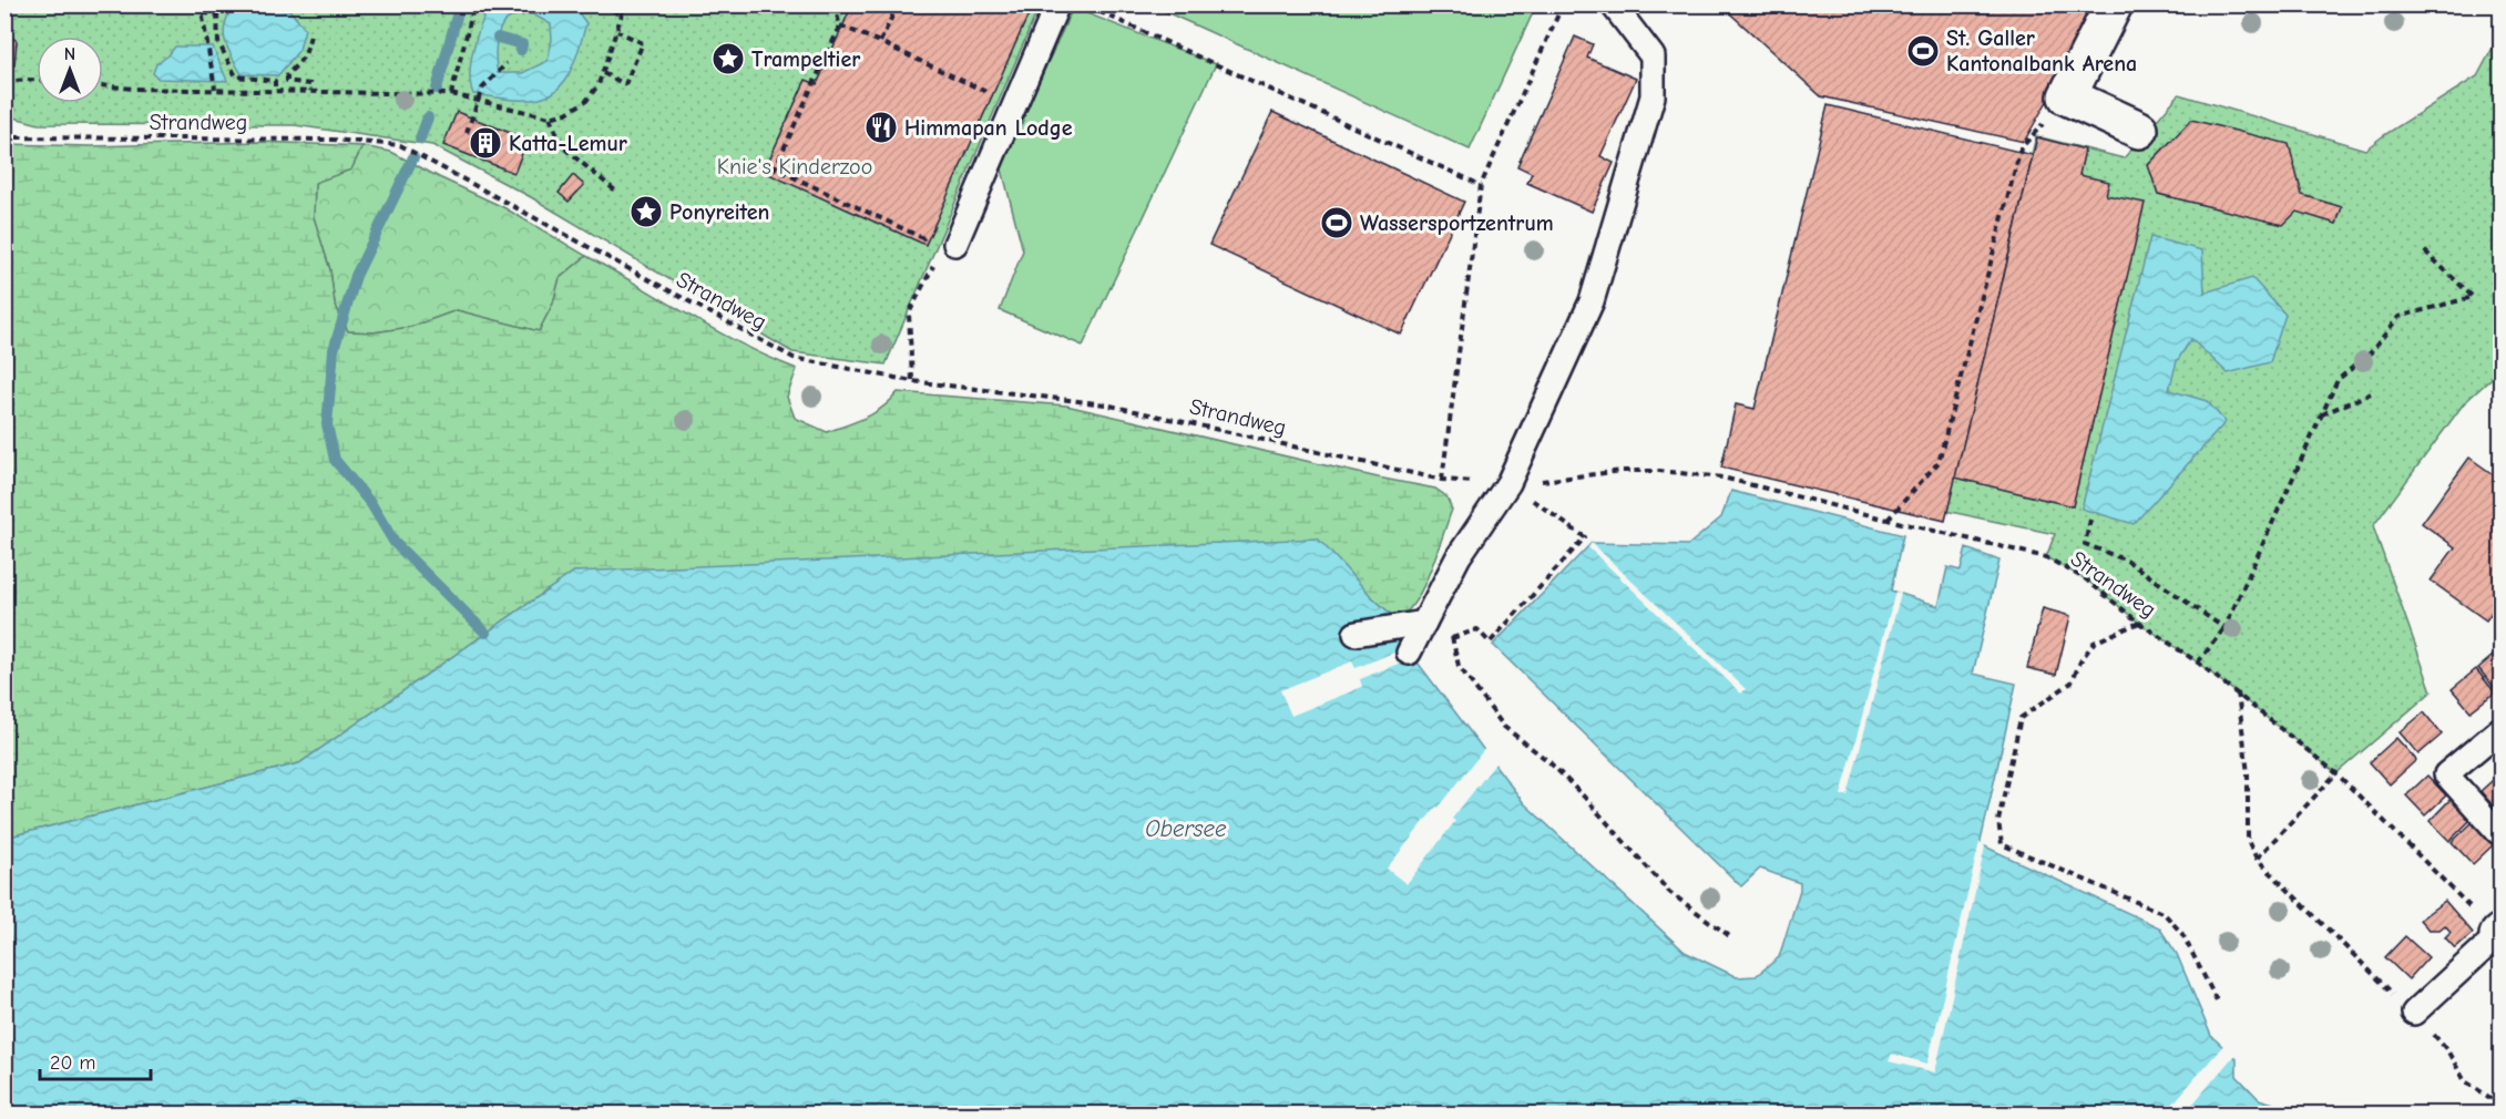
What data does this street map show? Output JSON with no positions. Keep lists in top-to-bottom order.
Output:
{
  "streets": {
    "path": ["Strandweg"]
  },
  "water": ["Obersee"],
  "parks": ["Knie's Kinderzoo"],
  "places": {
    "sports": ["St. Galler Kantonalbank Arena", "Wassersportzentrum"],
    "place": ["Trampeltier", "Ponyreiten"],
    "restaurant": ["Himmapan Lodge"],
    "building": ["Katta-Lemur"]
  },
  "scale_bar": "20 m",
  "north": "top"
}
